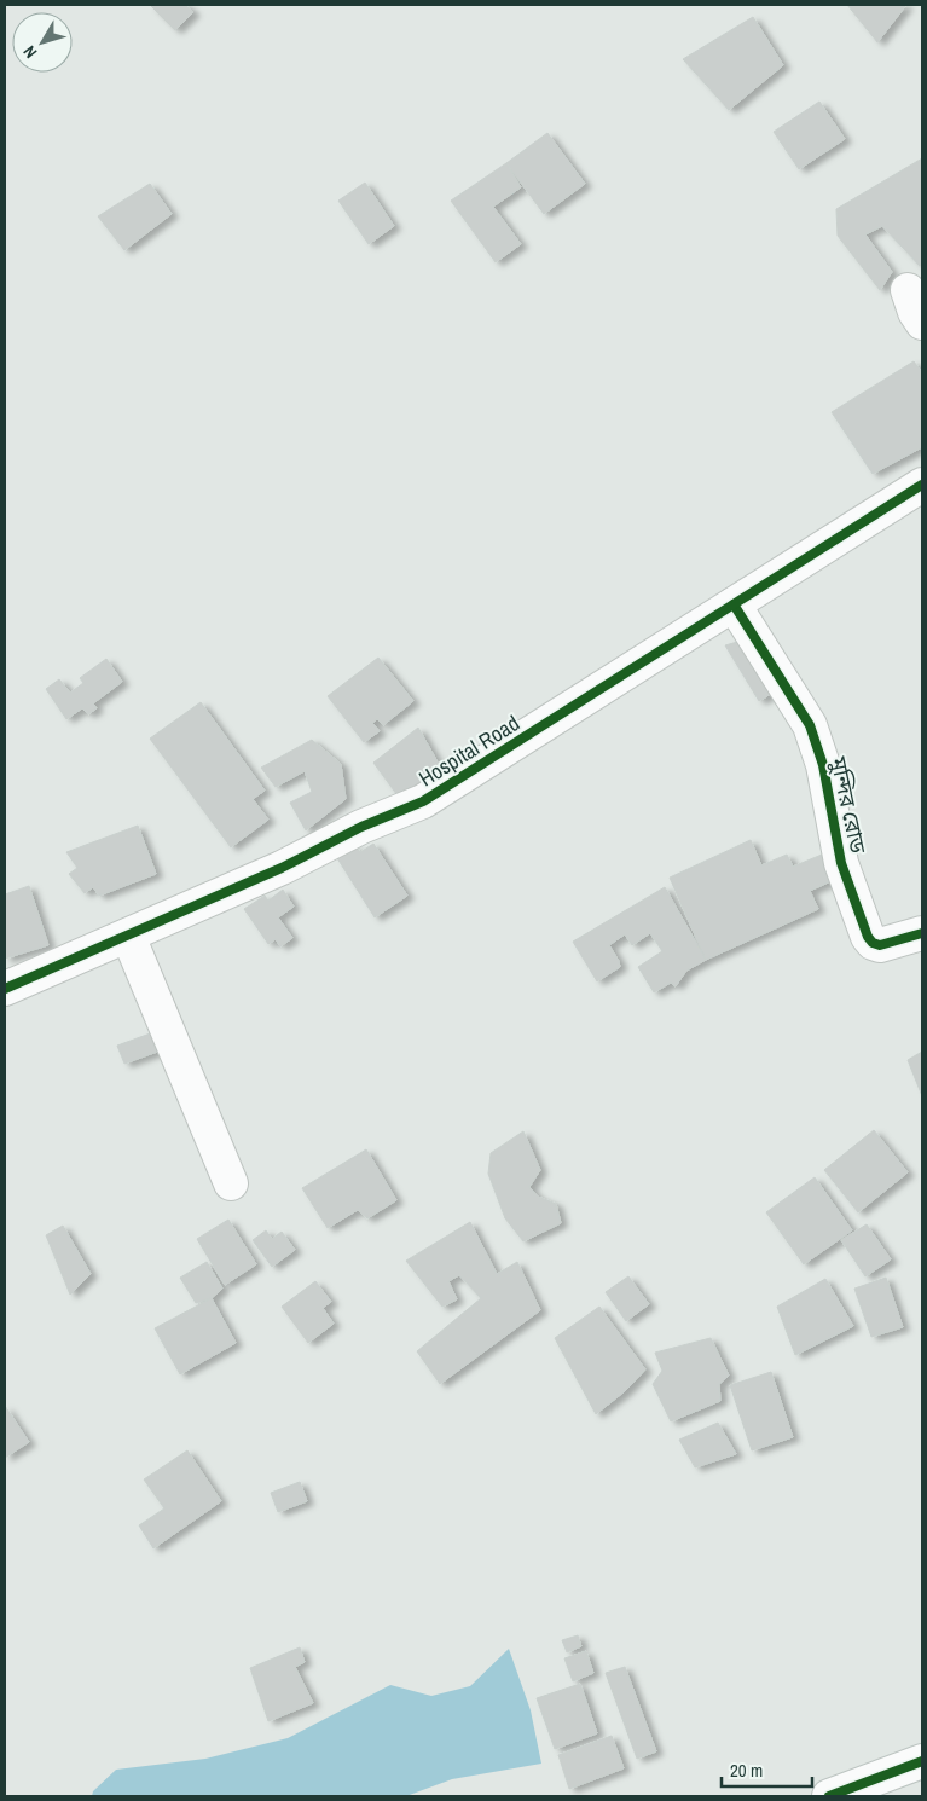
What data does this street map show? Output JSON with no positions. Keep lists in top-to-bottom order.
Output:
{
  "streets": {
    "street": ["Hospital Road", "মুন্দির রোড"]
  },
  "crossings": [
    ["Hospital Road", "মুন্দির রোড"]
  ],
  "scale_bar": "20 m",
  "north": "bottom left"
}
